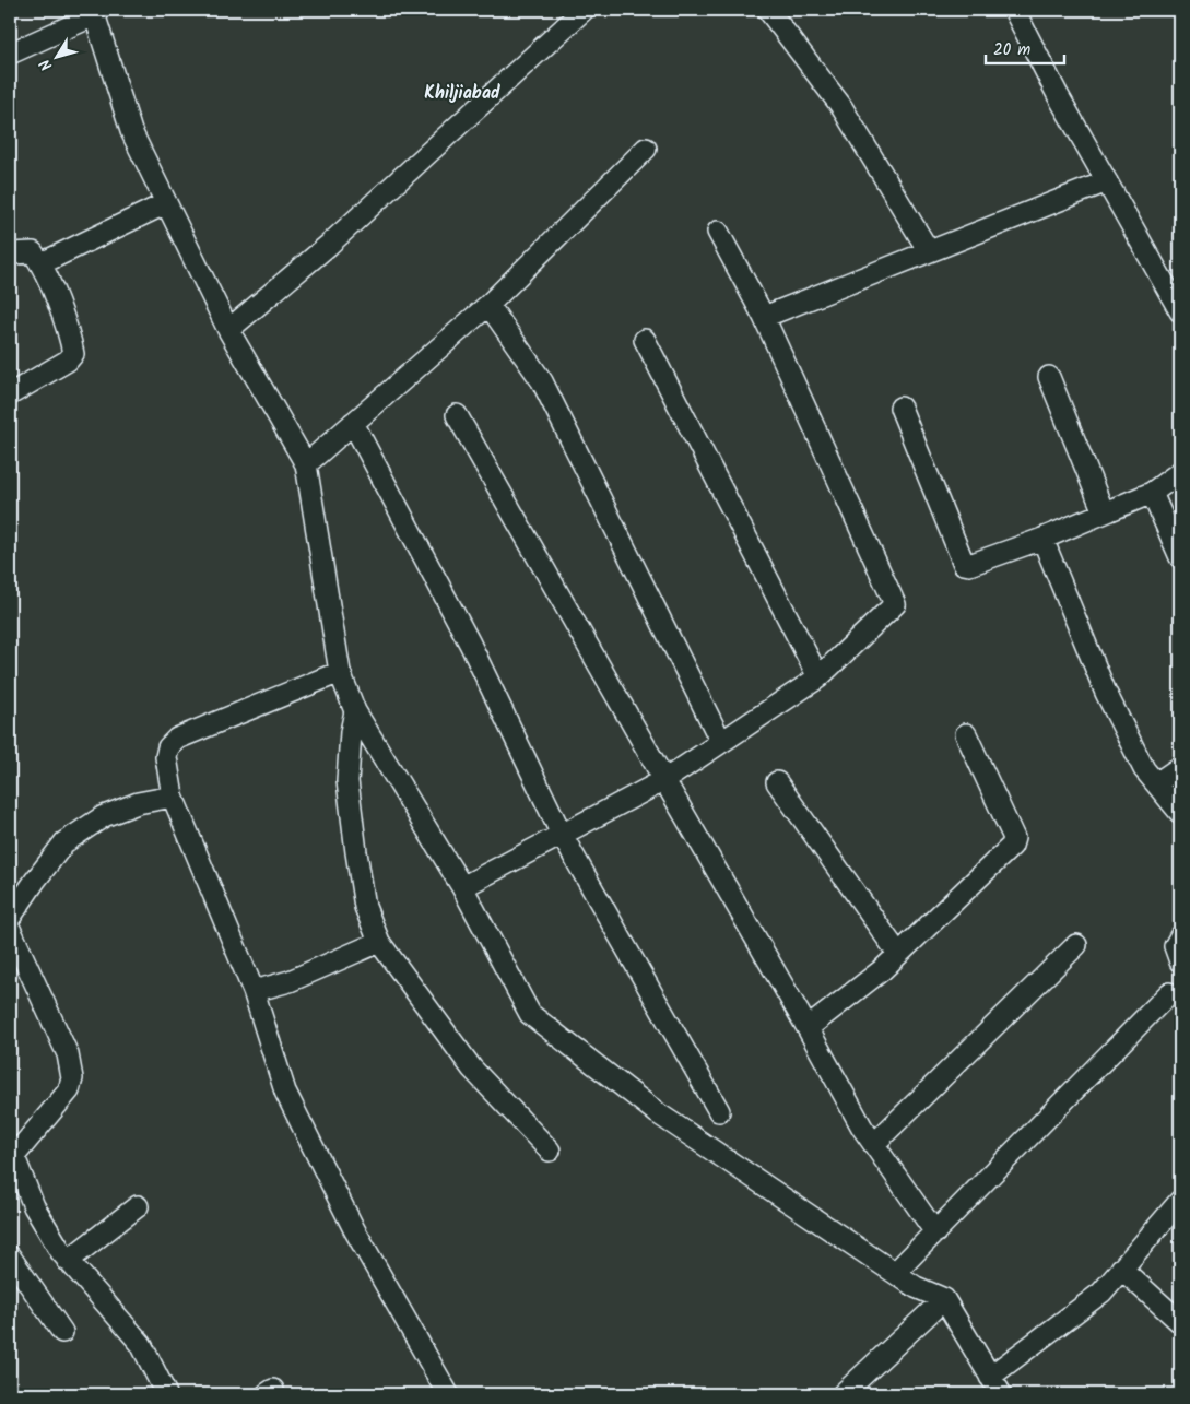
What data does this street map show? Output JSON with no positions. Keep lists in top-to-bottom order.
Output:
{
  "districts": ["Khiljiabad"],
  "scale_bar": "20 m",
  "north": "bottom left"
}
